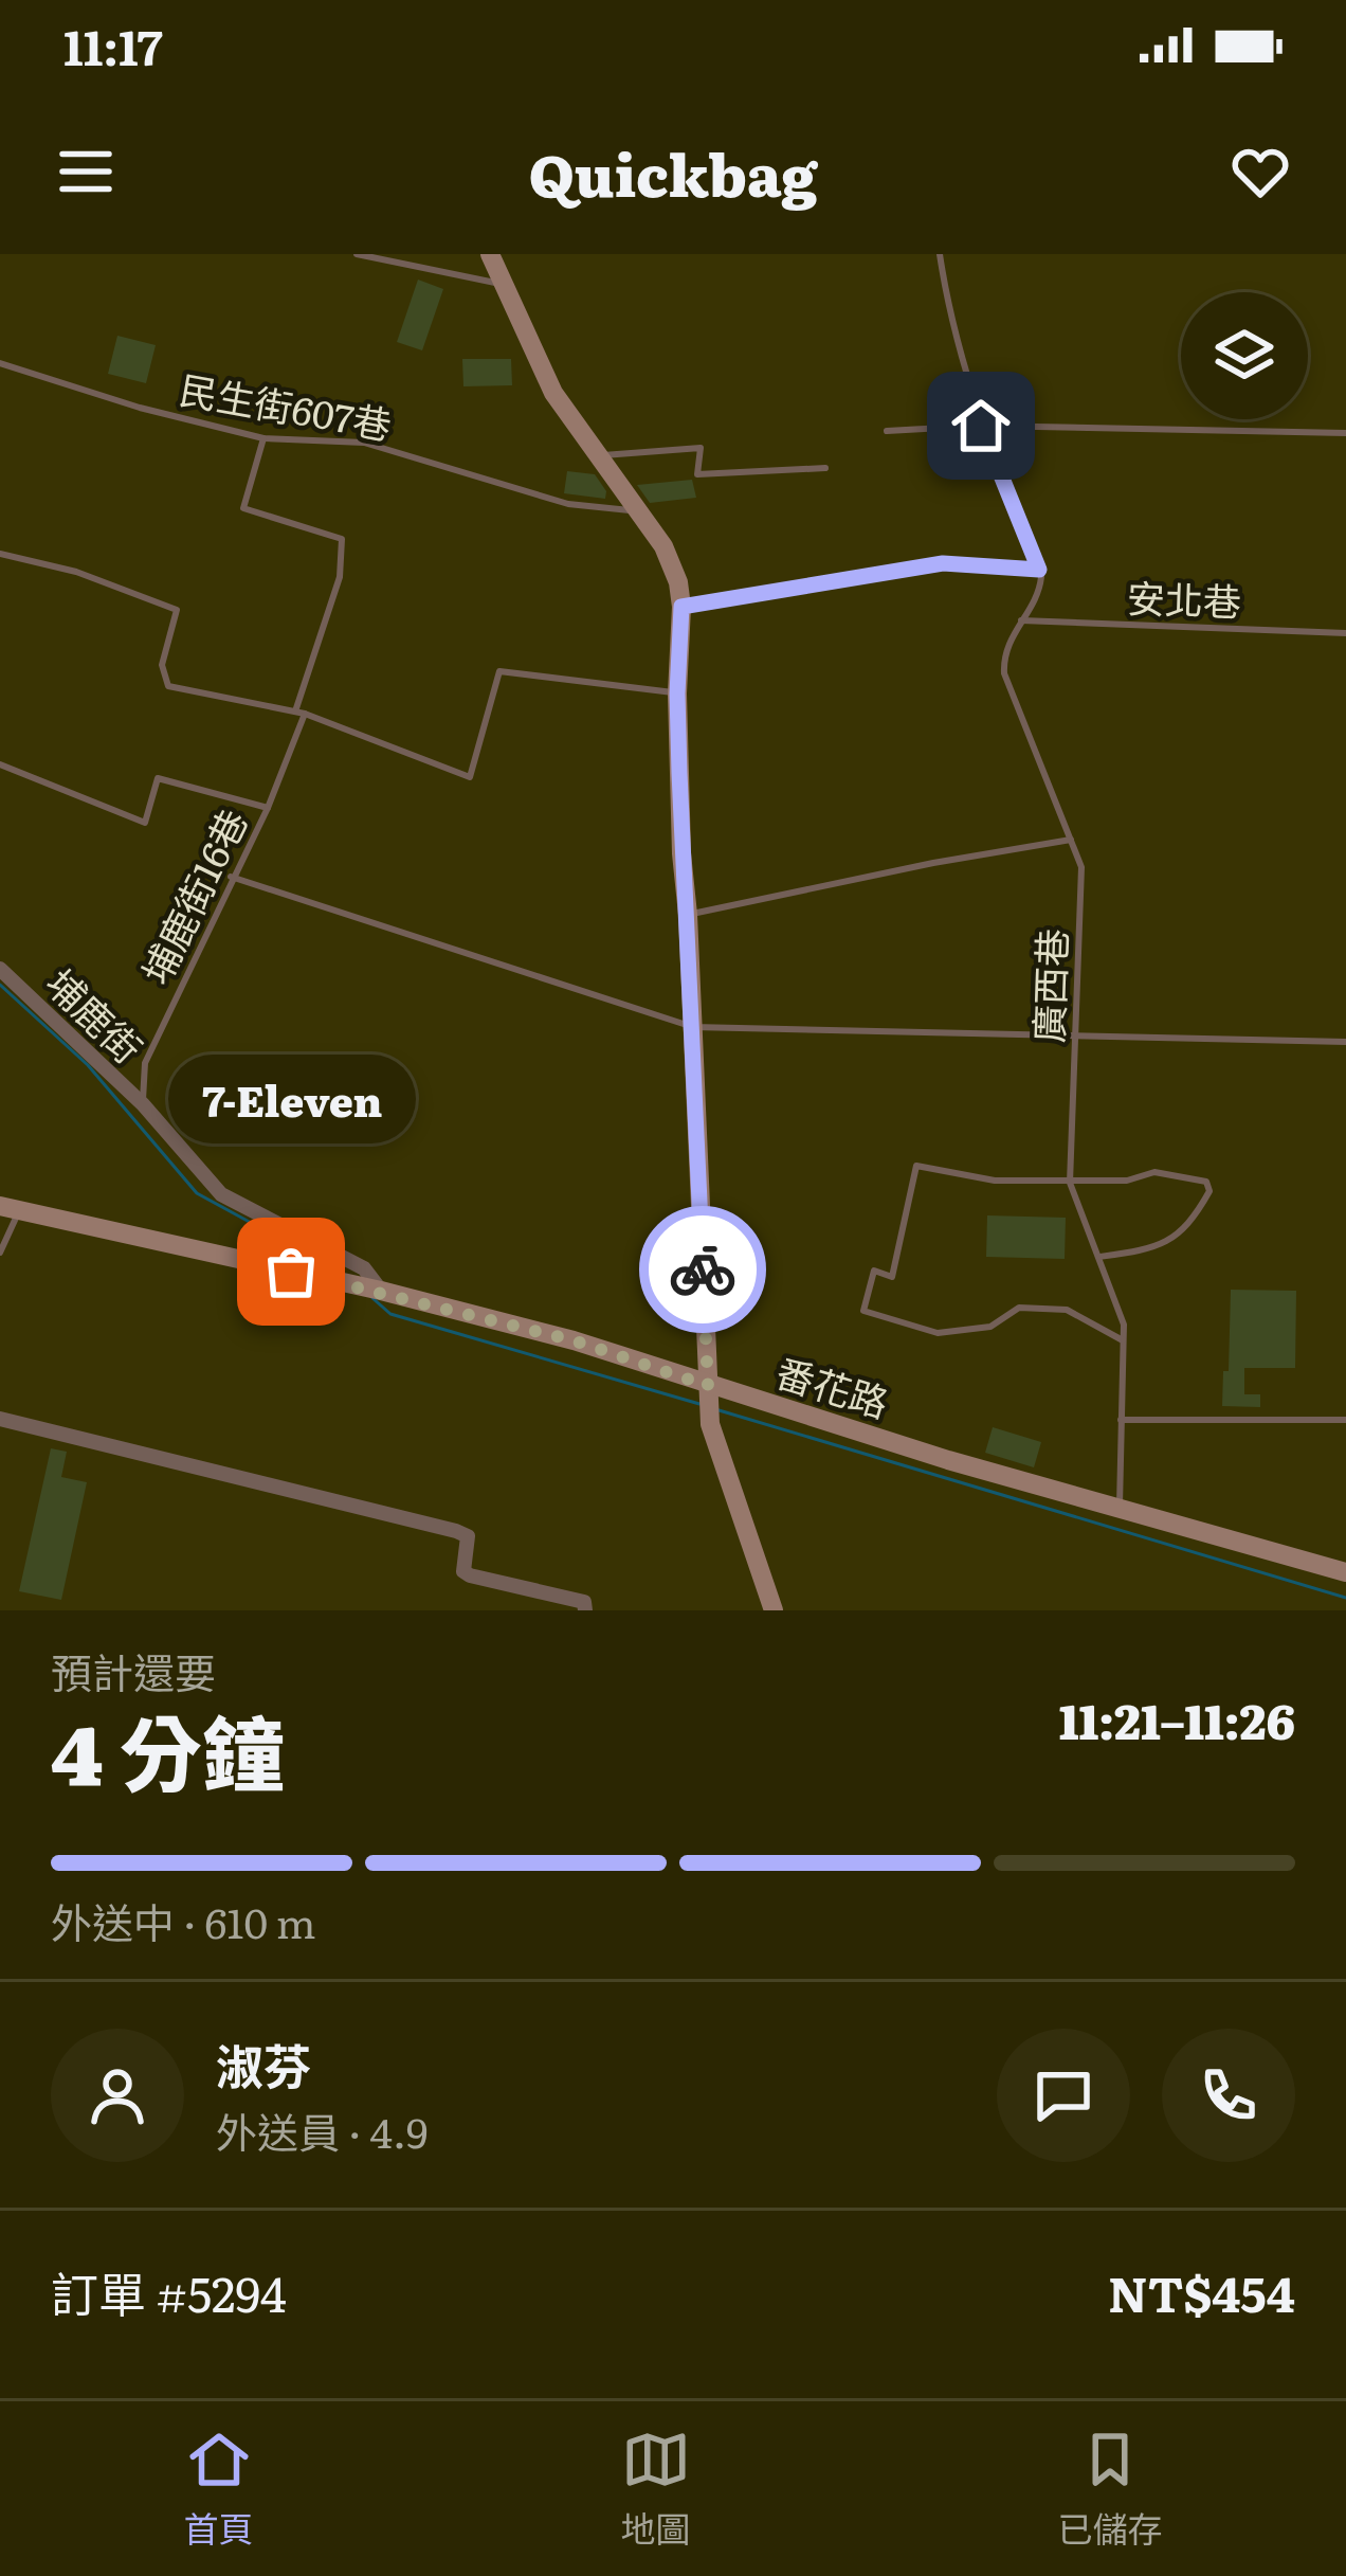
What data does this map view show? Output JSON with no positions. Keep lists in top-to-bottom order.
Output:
{
  "streets": {
    "street": ["埔鹿街", "番花路"],
    "lane": [
      "民生街607巷",
      "安北巷",
      "埔鹿街16巷",
      "廣西巷"
    ]
  },
  "crossings": [
    ["民生街607巷", "埔鹿街16巷"],
    ["安北巷", "廣西巷"],
    ["埔鹿街16巷", "埔鹿街"],
    ["廣西巷", "番花路"],
    ["埔鹿街", "番花路"]
  ],
  "places": ["7-Eleven"],
  "page": {
    "status": "11:17",
    "header": "Quickbag",
    "bubble": "7-Eleven",
    "heading": ["4 分鐘", "預計還要", "11:21–11:26"],
    "panel": [
      "淑芬",
      "外送員 · 4.9",
      "訂單 #5294",
      "NT$454"
    ],
    "bar": "外送中 · 610 m",
    "tabs": ["首頁", "地圖", "已儲存"]
  }
}
